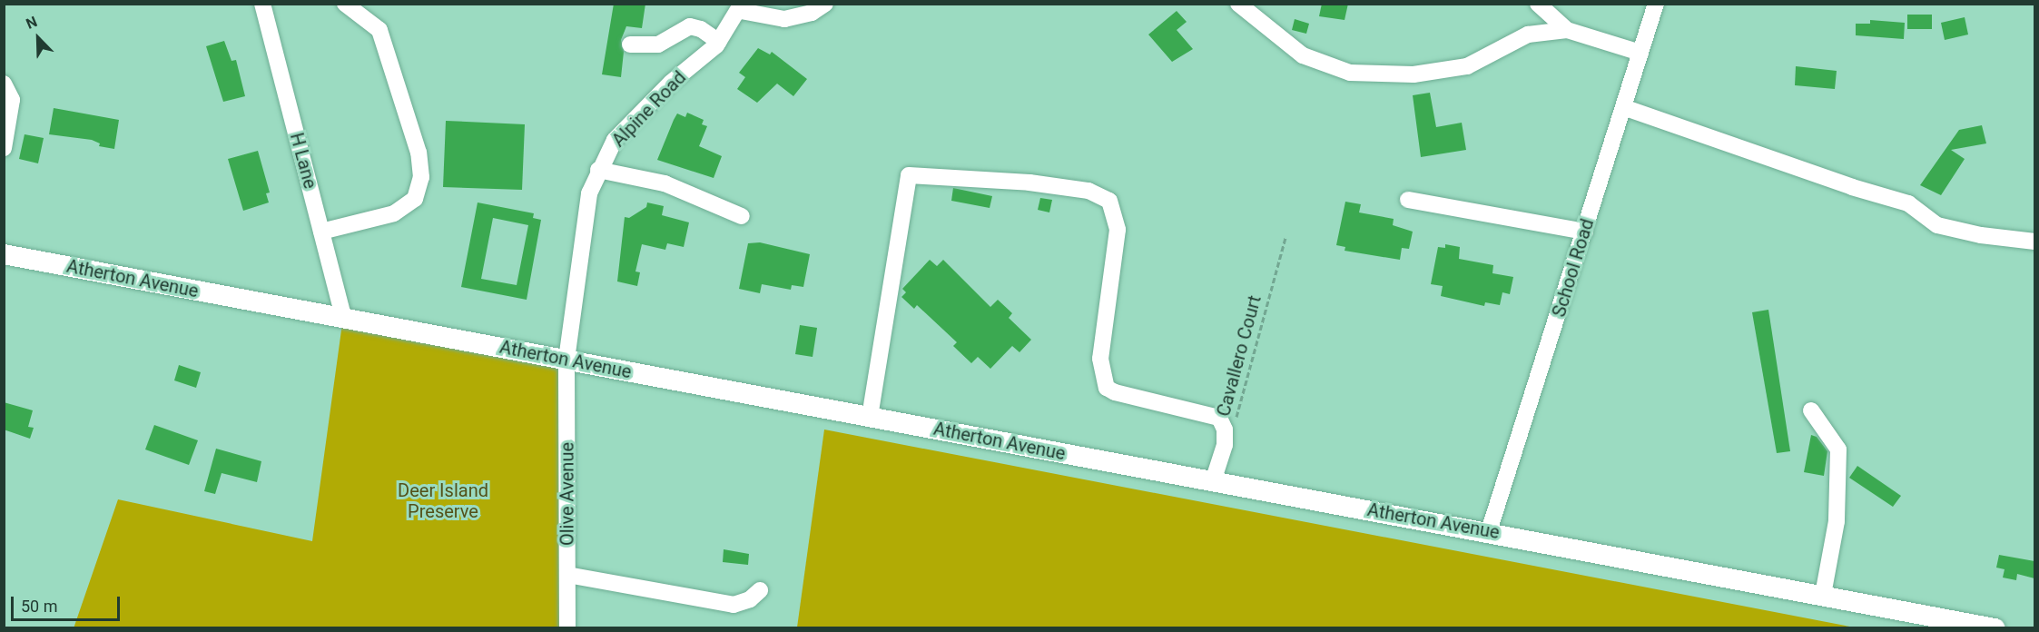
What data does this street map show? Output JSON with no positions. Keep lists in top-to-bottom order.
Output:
{
  "streets": {
    "main road": ["Atherton Avenue"],
    "street": [
      "Alpine Road",
      "H Lane",
      "School Road",
      "Olive Avenue"
    ],
    "path": ["Cavallero Court"]
  },
  "crossings": [
    ["Alpine Road", "Atherton Avenue"],
    ["Alpine Road", "Olive Avenue"],
    ["H Lane", "Atherton Avenue"],
    ["School Road", "Atherton Avenue"],
    ["Atherton Avenue", "Olive Avenue"]
  ],
  "parks": ["Deer Island Preserve"],
  "scale_bar": "50 m",
  "north": "top left"
}
